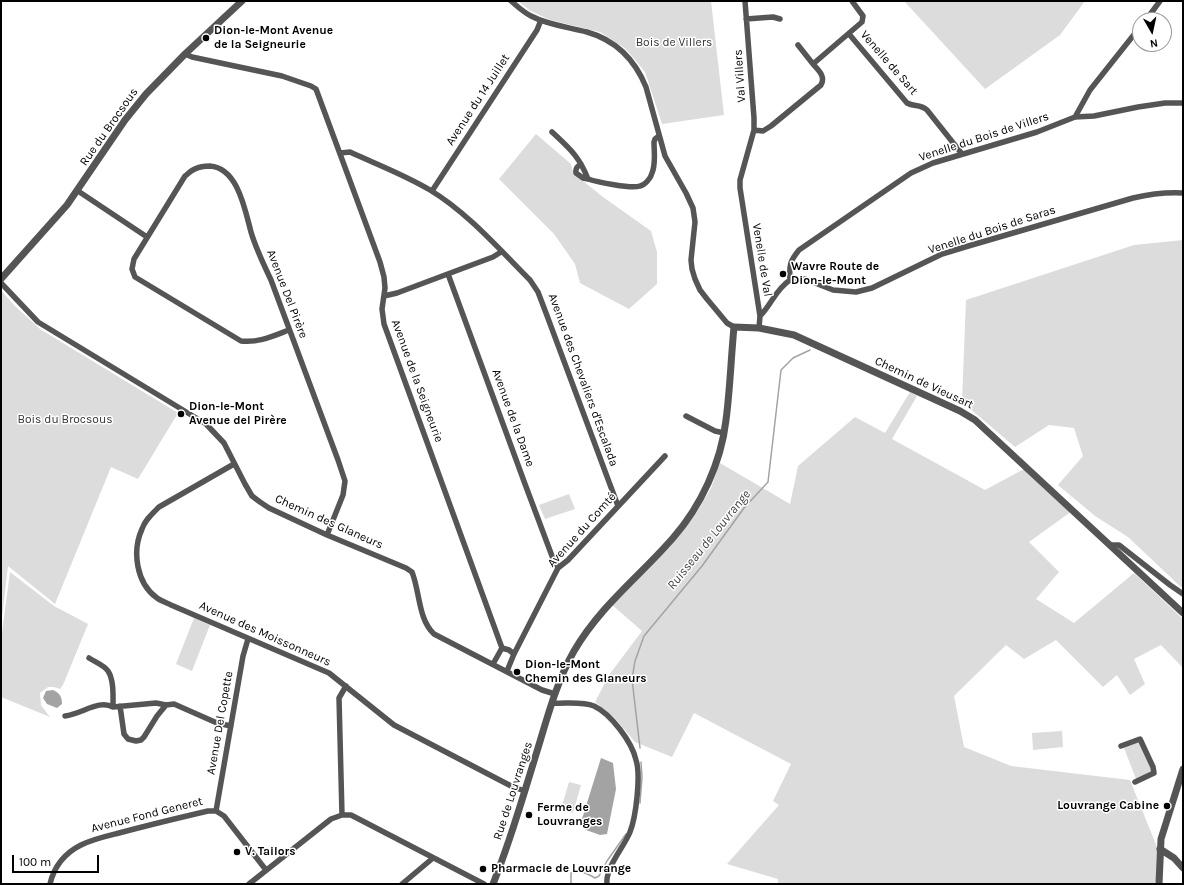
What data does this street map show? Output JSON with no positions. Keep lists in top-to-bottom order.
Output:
{
  "streets": {
    "street": [
      "Venelle de Sart",
      "Val Villers",
      "Avenue du 14 Juillet",
      "Rue du Brocsous",
      "Venelle du Bois de Villers",
      "Venelle du Bois de Saras",
      "Venelle de Val",
      "Avenue Del Pirère",
      "Avenue des Chevaliers d'Escalada",
      "Avenue de la Seigneurie",
      "Chemin de Vieusart",
      "Avenue de la Dame",
      "Chemin des Glaneurs",
      "Avenue du Comté",
      "Avenue des Moissonneurs",
      "Avenue Del Copette",
      "Rue de Louvranges",
      "Avenue Fond Generet"
    ]
  },
  "crossings": [
    ["Venelle de Sart", "Venelle du Bois de Villers"],
    ["Val Villers", "Venelle de Val"],
    ["Avenue du 14 Juillet", "Avenue des Chevaliers d'Escalada"],
    ["Rue du Brocsous", "Avenue de la Seigneurie"],
    ["Venelle du Bois de Villers", "Venelle du Bois de Saras"],
    ["Venelle de Val", "Chemin de Vieusart"],
    ["Avenue Del Pirère", "Chemin des Glaneurs"],
    ["Avenue des Chevaliers d'Escalada", "Avenue de la Seigneurie"],
    ["Avenue des Chevaliers d'Escalada", "Avenue du Comté"],
    ["Chemin de Vieusart", "Rue de Louvranges"],
    ["Avenue de la Dame", "Avenue du Comté"],
    ["Chemin des Glaneurs", "Avenue du Comté"],
    ["Chemin des Glaneurs", "Avenue des Moissonneurs"],
    ["Chemin des Glaneurs", "Rue de Louvranges"],
    ["Avenue des Moissonneurs", "Avenue Del Copette"],
    ["Avenue des Moissonneurs", "Rue de Louvranges"],
    ["Avenue Del Copette", "Avenue Fond Generet"]
  ],
  "water": ["Ruisseau de Louvrange"],
  "parks": ["Bois de Villers", "Bois du Brocsous"],
  "places": [
    "Dion-le-Mont Avenue de la Seigneurie",
    "Wavre Route de Dion-le-Mont",
    "Dion-le-Mont Avenue del Pirère",
    "Dion-le-Mont Chemin des Glaneurs",
    "Louvrange Cabine",
    "Ferme de Louvranges",
    "V. Tailors",
    "Pharmacie de Louvrange"
  ],
  "scale_bar": "100 m",
  "north": "bottom"
}
